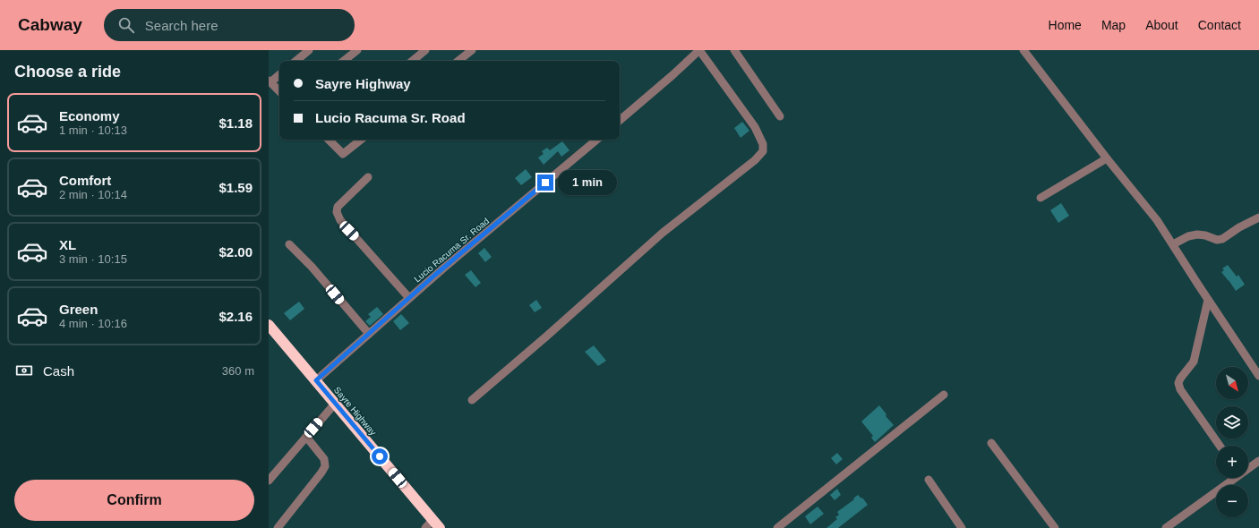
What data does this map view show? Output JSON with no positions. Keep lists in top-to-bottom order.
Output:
{
  "streets": {
    "highway": ["Sayre Highway"],
    "street": ["Lucio Racuma Sr. Road"]
  },
  "crossings": [
    ["Lucio Racuma Sr. Road", "Sayre Highway"]
  ],
  "north": "bottom right",
  "page": {
    "header": "Cabway",
    "search": "Search here",
    "nav": [
      "Home",
      "Map",
      "About",
      "Contact"
    ],
    "heading": "Choose a ride",
    "banner": ["Sayre Highway", "Lucio Racuma Sr. Road"],
    "list": [
      {
        "name": "Economy",
        "note": "1 min · 10:13",
        "value": "$1.18"
      },
      {
        "name": "Comfort",
        "note": "2 min · 10:14",
        "value": "$1.59"
      },
      {
        "name": "XL",
        "note": "3 min · 10:15",
        "value": "$2.00"
      },
      {
        "name": "Green",
        "note": "4 min · 10:16",
        "value": "$2.16"
      }
    ],
    "bubble": "1 min",
    "pay": ["Cash", "360 m"],
    "map_buttons": ["+", "−"],
    "buttons": "Confirm"
  }
}
